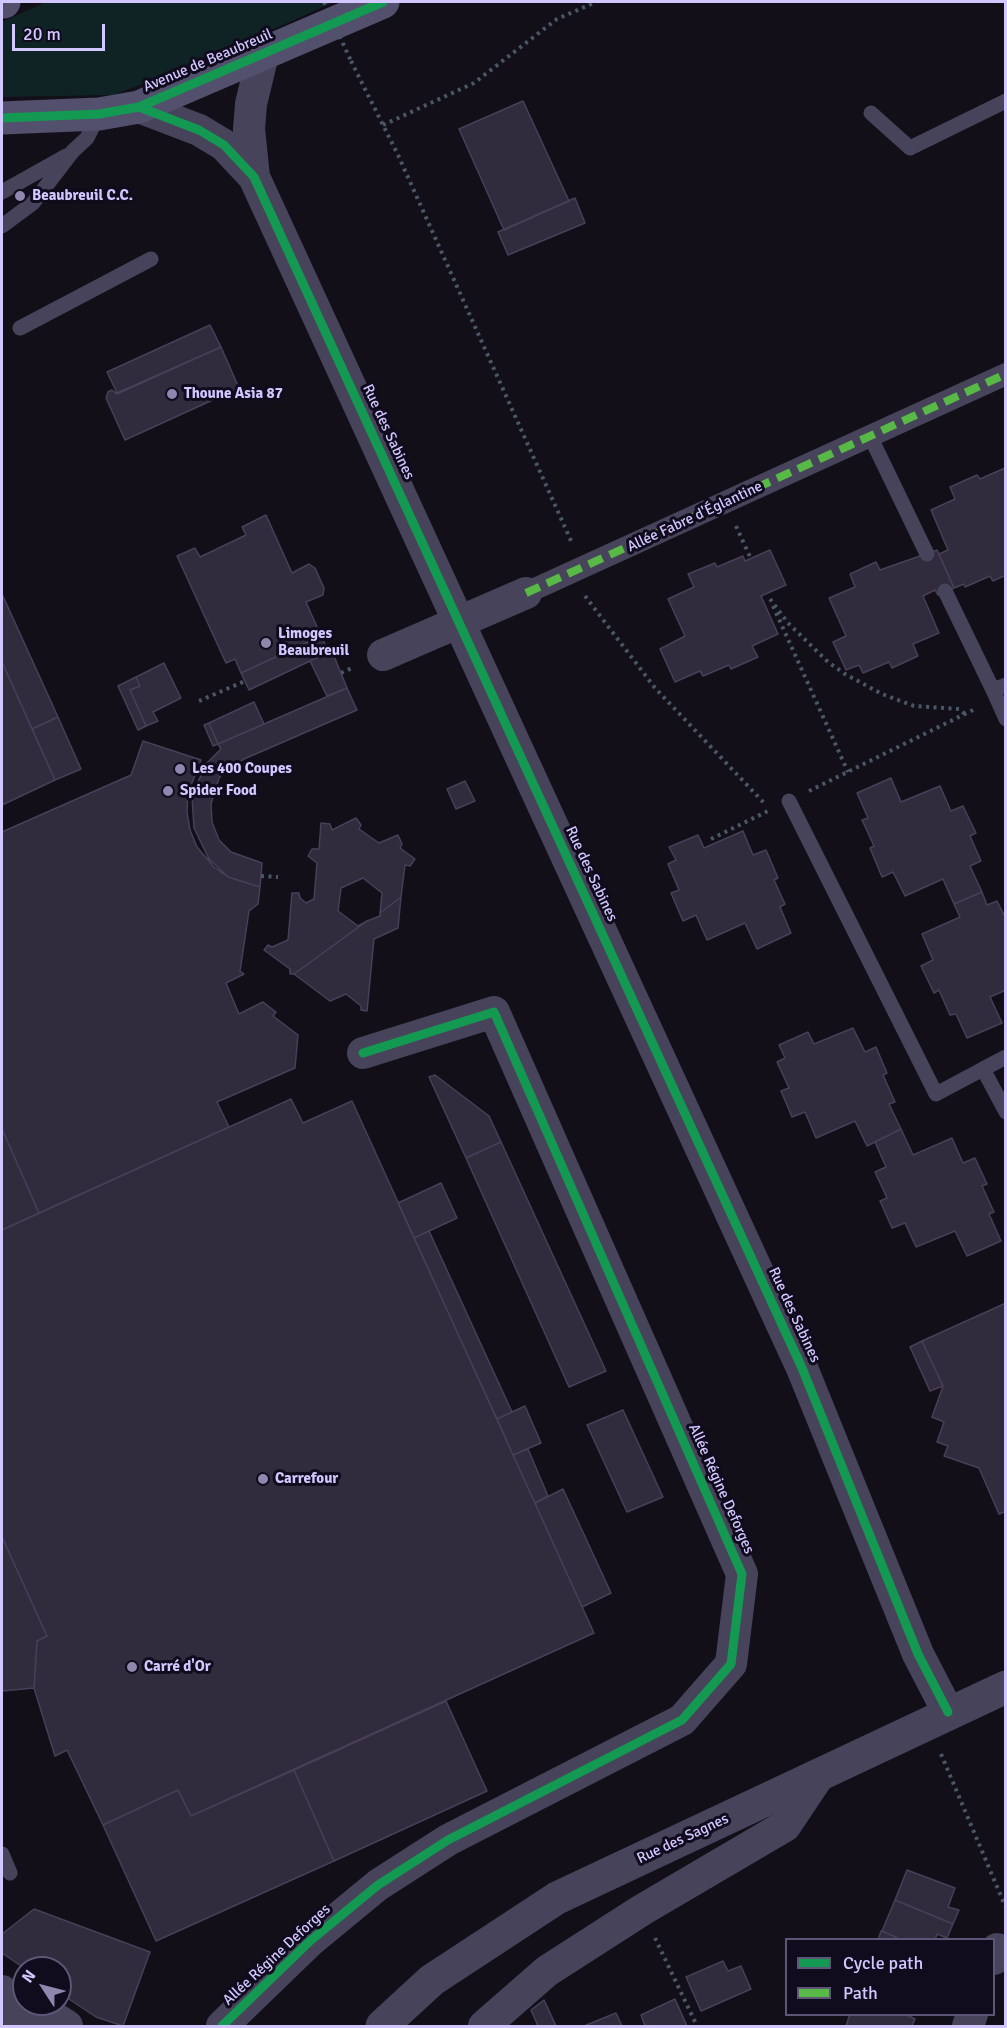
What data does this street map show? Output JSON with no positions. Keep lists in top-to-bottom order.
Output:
{
  "streets": {
    "main road": ["Avenue de Beaubreuil"],
    "street": [
      "Rue des Sabines",
      "Allée Fabre d'Églantine",
      "Allée Régine Deforges",
      "Rue des Sagnes"
    ]
  },
  "crossings": [
    ["Avenue de Beaubreuil", "Rue des Sabines"],
    ["Rue des Sabines", "Rue des Sagnes"]
  ],
  "places": [
    "Beaubreuil C.C.",
    "Thoune Asia 87",
    "Limoges Beaubreuil",
    "Les 400 Coupes",
    "Spider Food",
    "Carrefour",
    "Carré d'Or"
  ],
  "legend": ["Cycle path", "Path"],
  "scale_bar": "20 m",
  "north": "top left"
}
